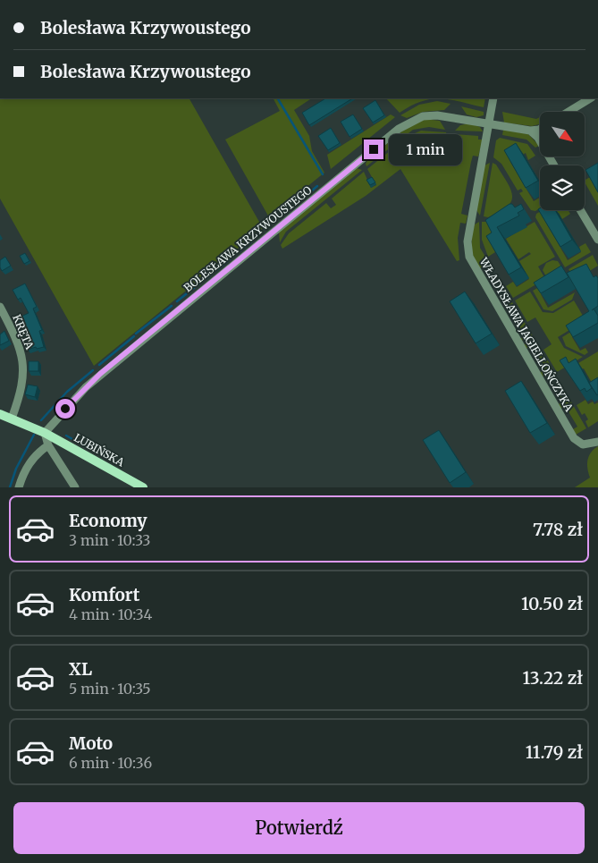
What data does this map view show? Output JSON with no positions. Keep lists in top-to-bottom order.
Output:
{
  "streets": {
    "main road": ["LUBIŃSKA"],
    "street": ["BOLESŁAWA KRZYWOUSTEGO", "KRĘTA", "WŁADYSŁAWA JAGIELLOŃCZYKA"]
  },
  "crossings": [
    ["BOLESŁAWA KRZYWOUSTEGO", "WŁADYSŁAWA JAGIELLOŃCZYKA"],
    ["BOLESŁAWA KRZYWOUSTEGO", "LUBIŃSKA"],
    ["KRĘTA", "LUBIŃSKA"]
  ],
  "north": "bottom right",
  "page": {
    "banner": ["Bolesława Krzywoustego", "Bolesława Krzywoustego"],
    "bubble": "1 min",
    "list": [
      {
        "name": "Economy",
        "note": "3 min · 10:33",
        "value": "7.78 zł"
      },
      {
        "name": "Komfort",
        "note": "4 min · 10:34",
        "value": "10.50 zł"
      },
      {
        "name": "XL",
        "note": "5 min · 10:35",
        "value": "13.22 zł"
      },
      {
        "name": "Moto",
        "note": "6 min · 10:36",
        "value": "11.79 zł"
      }
    ],
    "buttons": "Potwierdź"
  }
}
